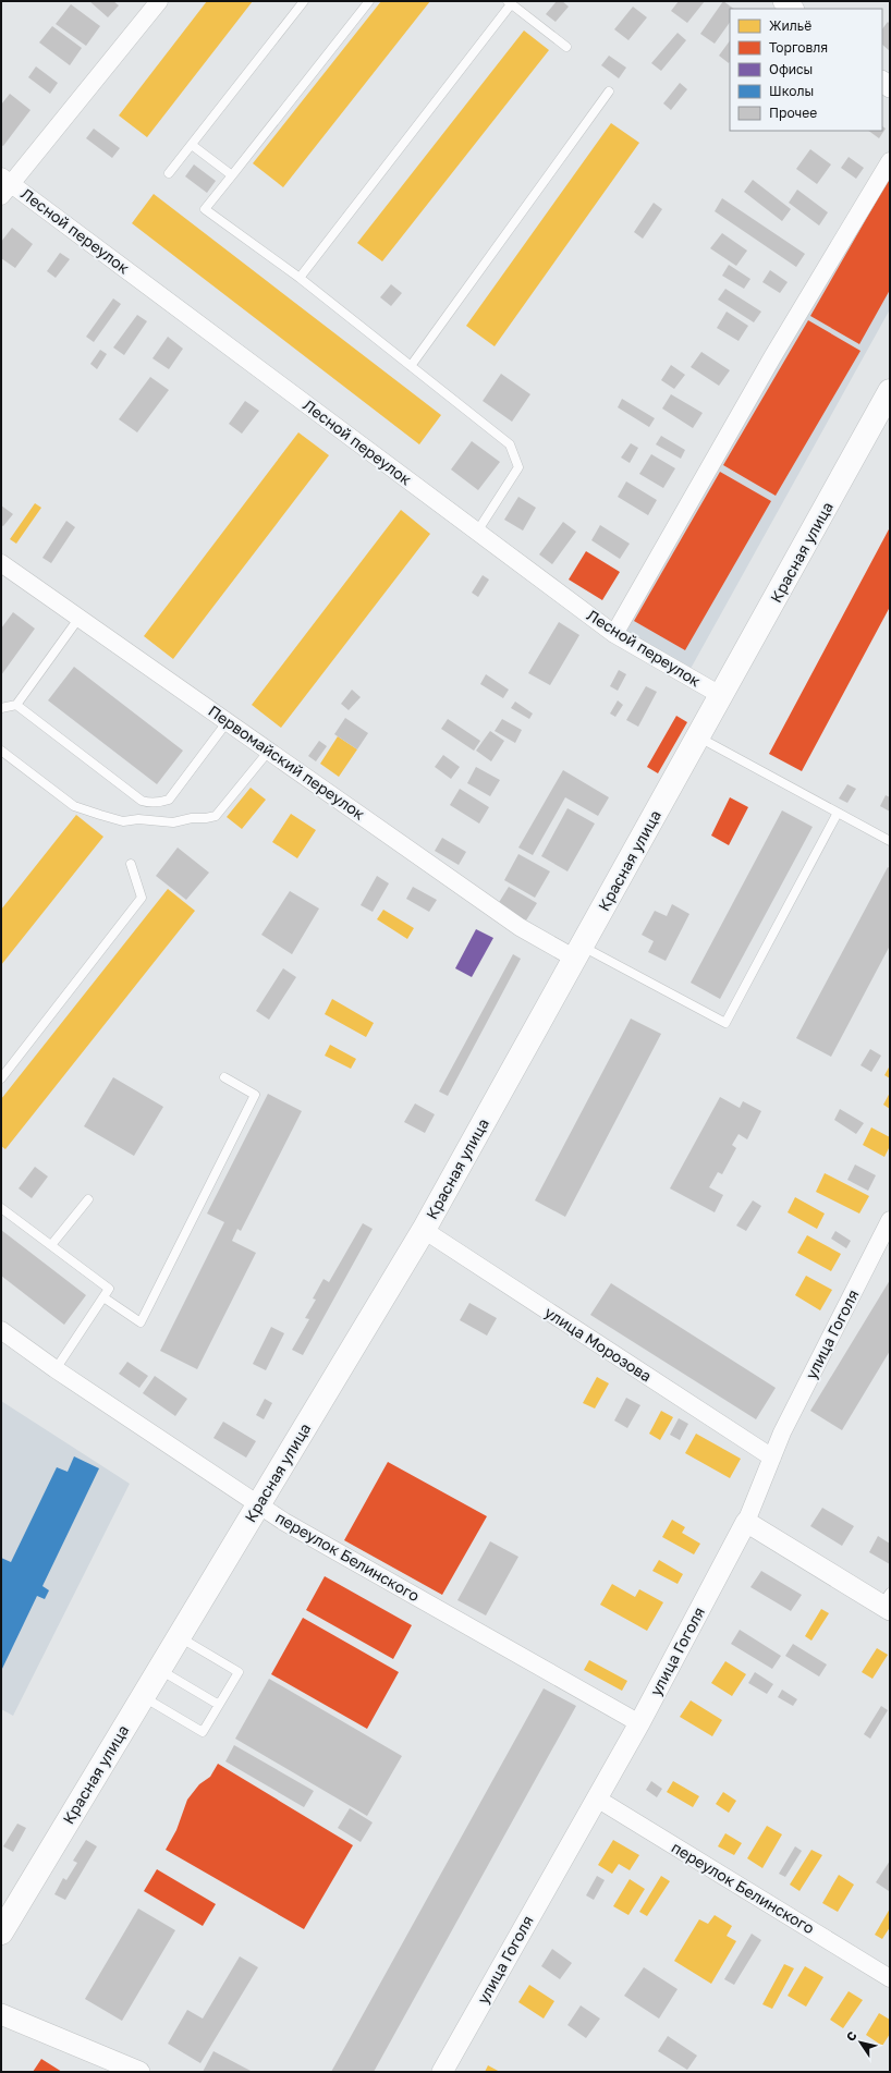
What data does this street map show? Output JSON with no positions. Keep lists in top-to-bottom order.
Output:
{
  "streets": {
    "main road": ["Красная улица"],
    "street": [
      "Лесной переулок",
      "Первомайский переулок",
      "улица Гоголя",
      "улица Морозова",
      "переулок Белинского"
    ]
  },
  "crossings": [
    ["Лесной переулок", "Красная улица"],
    ["Красная улица", "Первомайский переулок"],
    ["Красная улица", "улица Морозова"],
    ["Красная улица", "переулок Белинского"],
    ["улица Гоголя", "улица Морозова"],
    ["улица Гоголя", "переулок Белинского"]
  ],
  "legend": [
    "Жильё",
    "Торговля",
    "Офисы",
    "Школы",
    "Прочее"
  ],
  "north": "top left"
}
